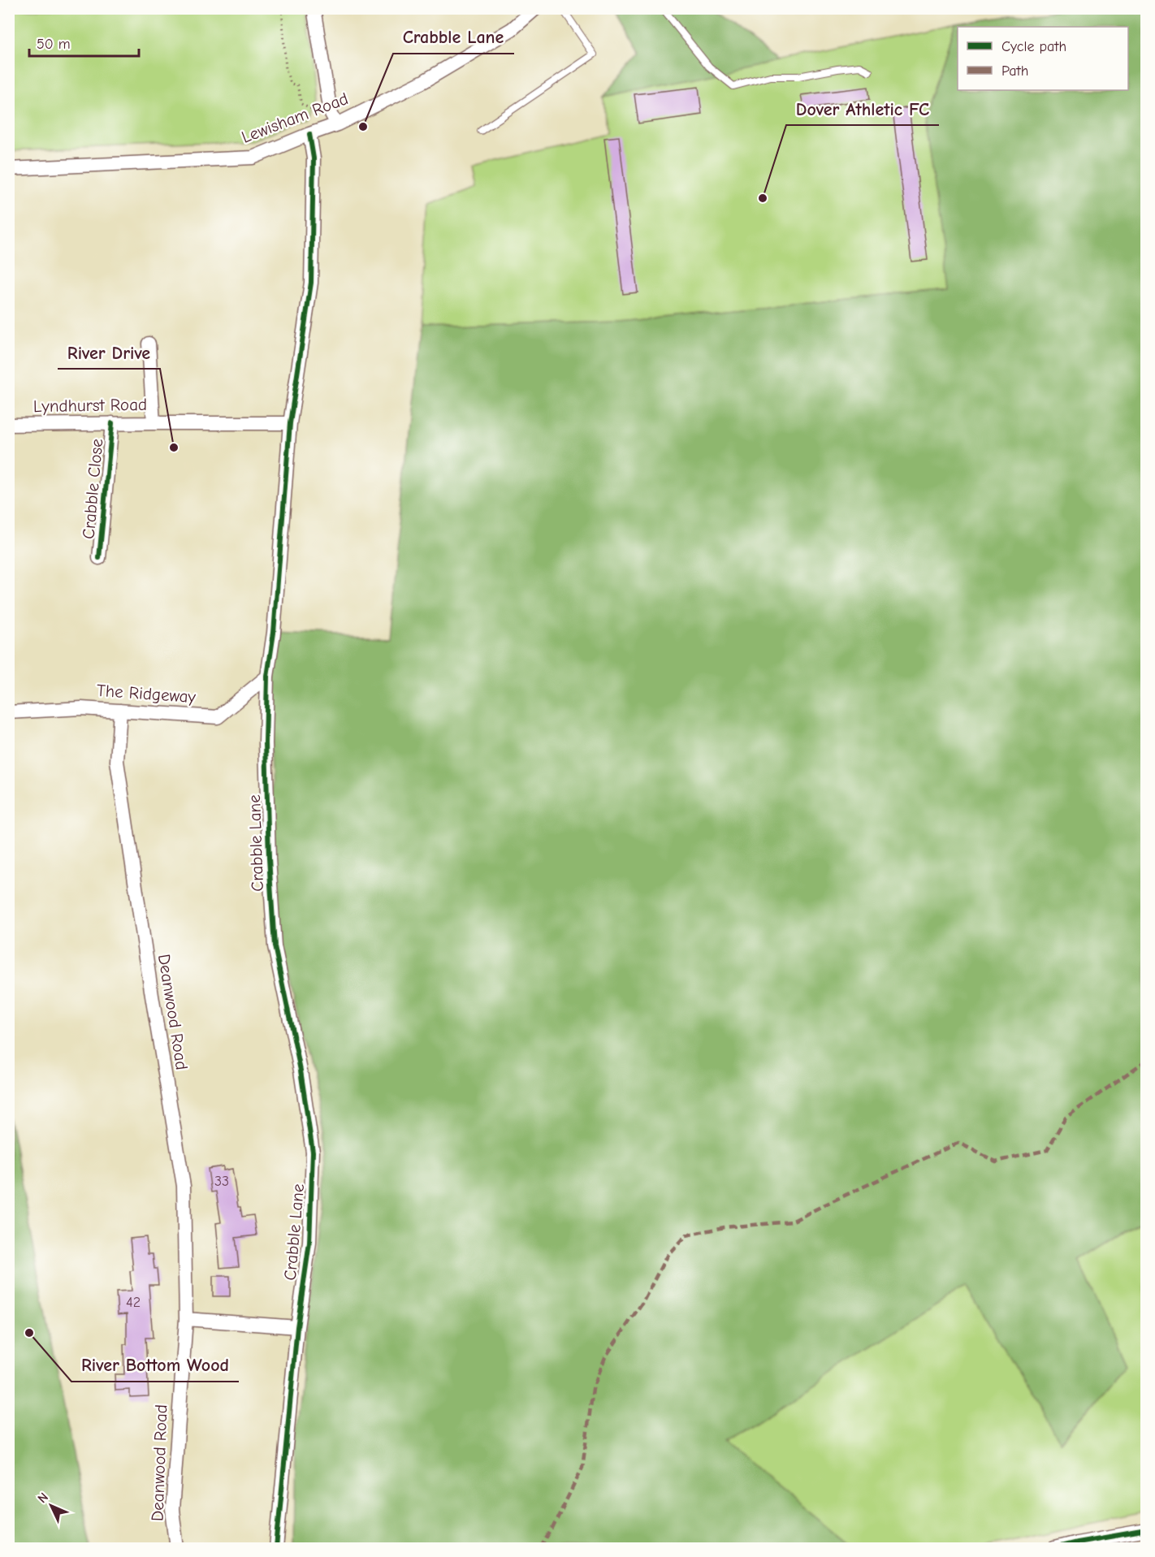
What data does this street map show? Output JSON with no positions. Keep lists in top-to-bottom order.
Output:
{
  "streets": {
    "street": [
      "Lewisham Road",
      "Lyndhurst Road",
      "Crabble Close",
      "The Ridgeway",
      "Crabble Lane",
      "Deanwood Road"
    ]
  },
  "crossings": [
    ["Lewisham Road", "Crabble Lane"],
    ["Lyndhurst Road", "Crabble Close"],
    ["Lyndhurst Road", "Crabble Lane"],
    ["The Ridgeway", "Crabble Lane"],
    ["The Ridgeway", "Deanwood Road"]
  ],
  "places": [
    "Crabble Lane",
    "Dover Athletic FC",
    "River Drive",
    "River Bottom Wood"
  ],
  "house_numbers": ["33", "42"],
  "legend": ["Cycle path", "Path"],
  "scale_bar": "50 m",
  "north": "top left"
}
